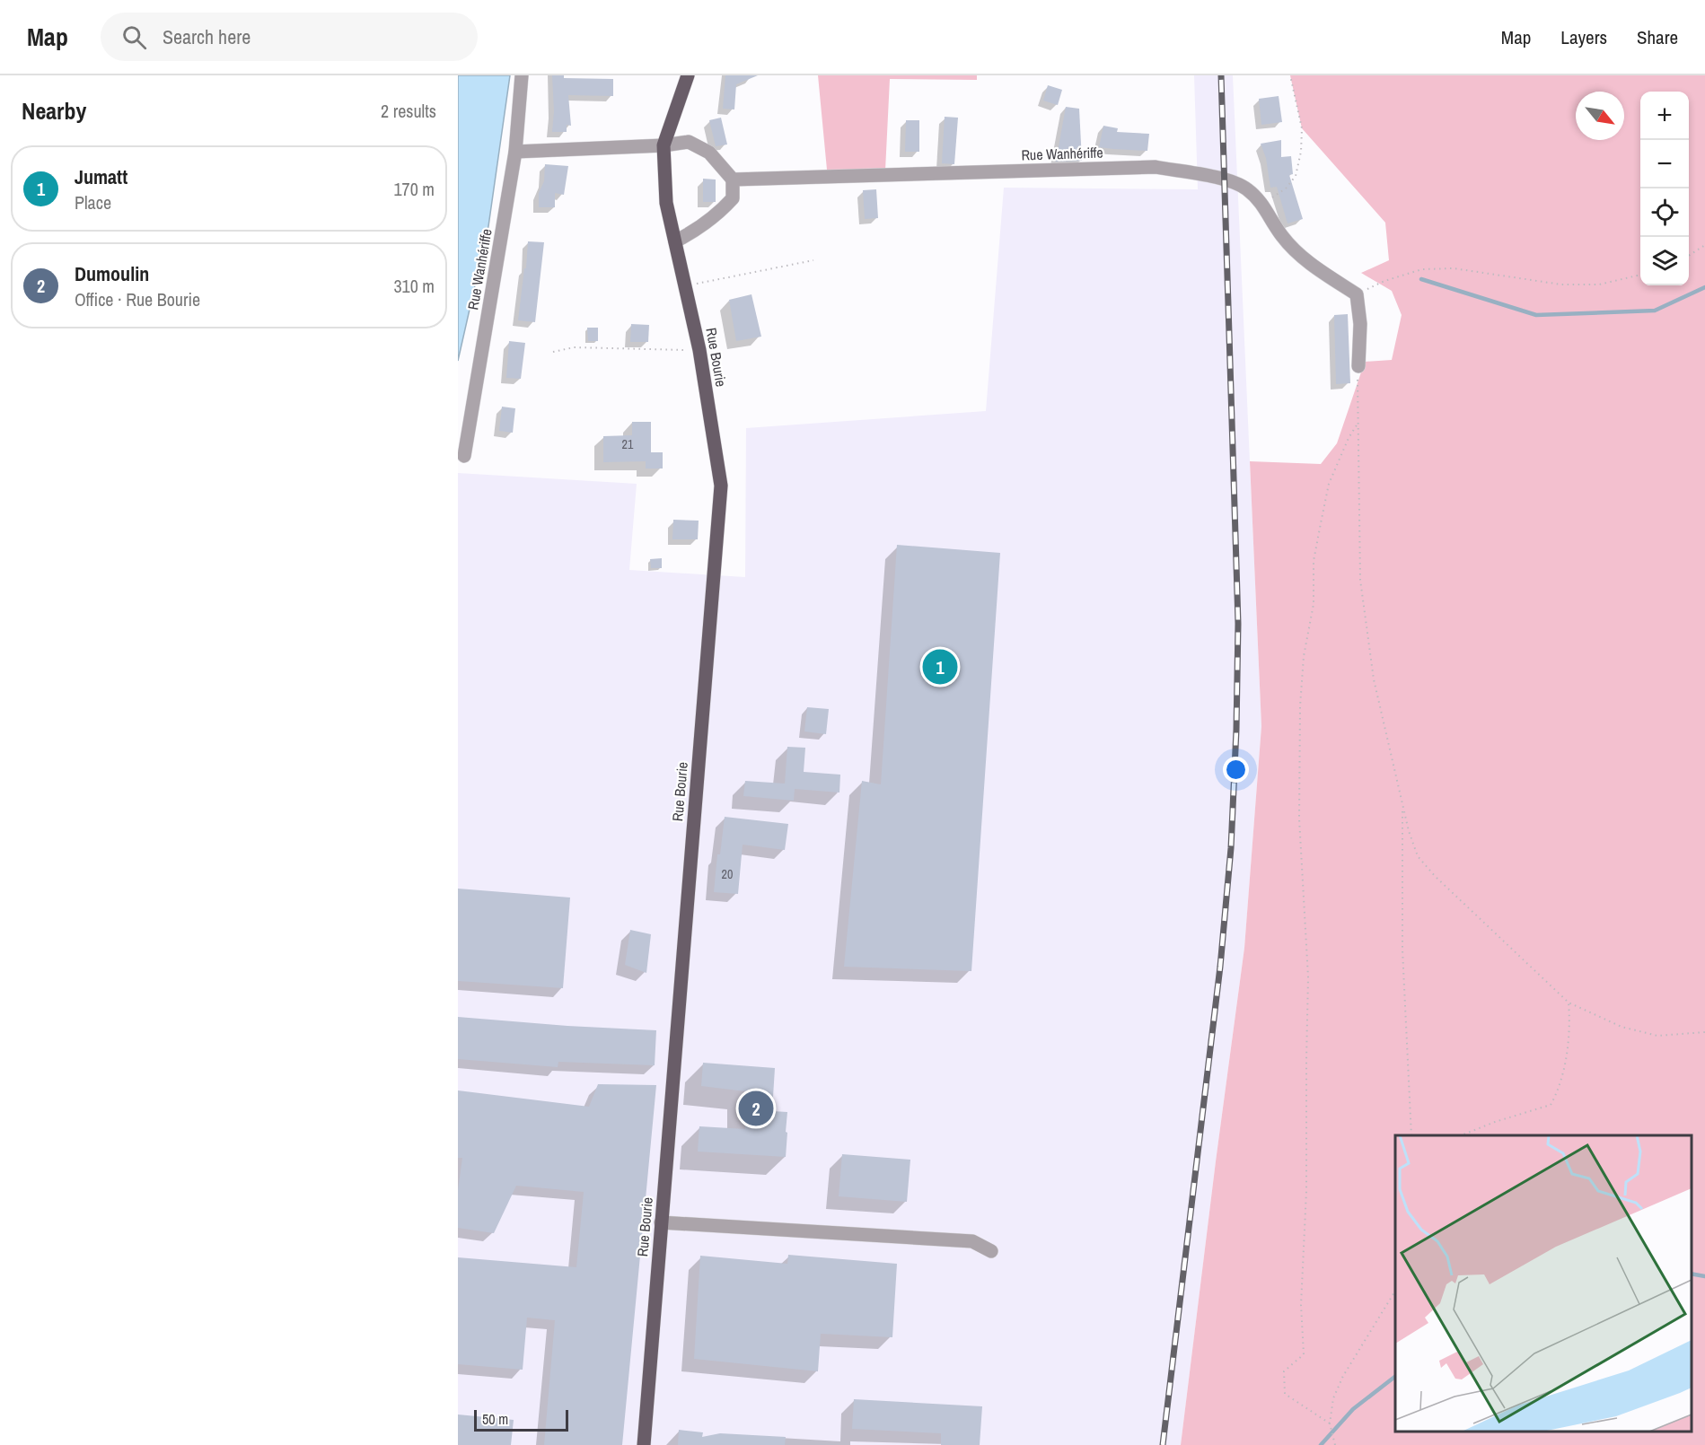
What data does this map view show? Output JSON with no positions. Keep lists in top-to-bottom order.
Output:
{
  "streets": {
    "main road": ["Rue Bourie"],
    "street": ["Rue Wanhériffe"]
  },
  "house_numbers": ["21", "20"],
  "scale_bar": "50 m",
  "north": "bottom right",
  "page": {
    "header": "Map",
    "search": "Search here",
    "nav": ["Map", "Layers", "Share"],
    "heading": ["Nearby", "2 results"],
    "map_buttons": ["+", "−"],
    "list": [
      {
        "mark": "1",
        "name": "Jumatt",
        "note": "Place",
        "value": "170 m"
      },
      {
        "mark": "2",
        "name": "Dumoulin",
        "note": "Office · Rue Bourie",
        "value": "310 m"
      }
    ],
    "pins": ["1", "2"],
    "scale": "50 m"
  }
}
